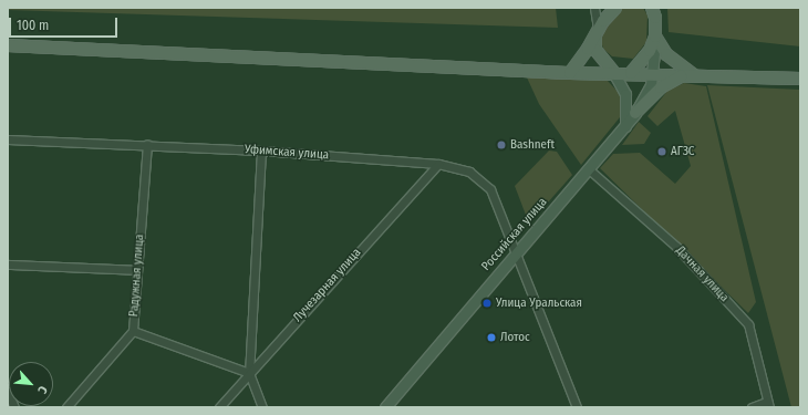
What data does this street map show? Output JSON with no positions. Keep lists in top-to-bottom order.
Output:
{
  "streets": {
    "main road": ["Российская улица"],
    "street": [
      "Уфимская улица",
      "Дачная улица",
      "Радужная улица",
      "Лучезарная улица"
    ]
  },
  "crossings": [
    ["Уфимская улица", "Российская улица"],
    ["Уфимская улица", "Радужная улица"],
    ["Уфимская улица", "Лучезарная улица"],
    ["Российская улица", "Дачная улица"]
  ],
  "places": [
    "Bashneft",
    "АГЗС",
    "Улица Уральская",
    "Лотос"
  ],
  "scale_bar": "100 m",
  "north": "bottom right"
}
